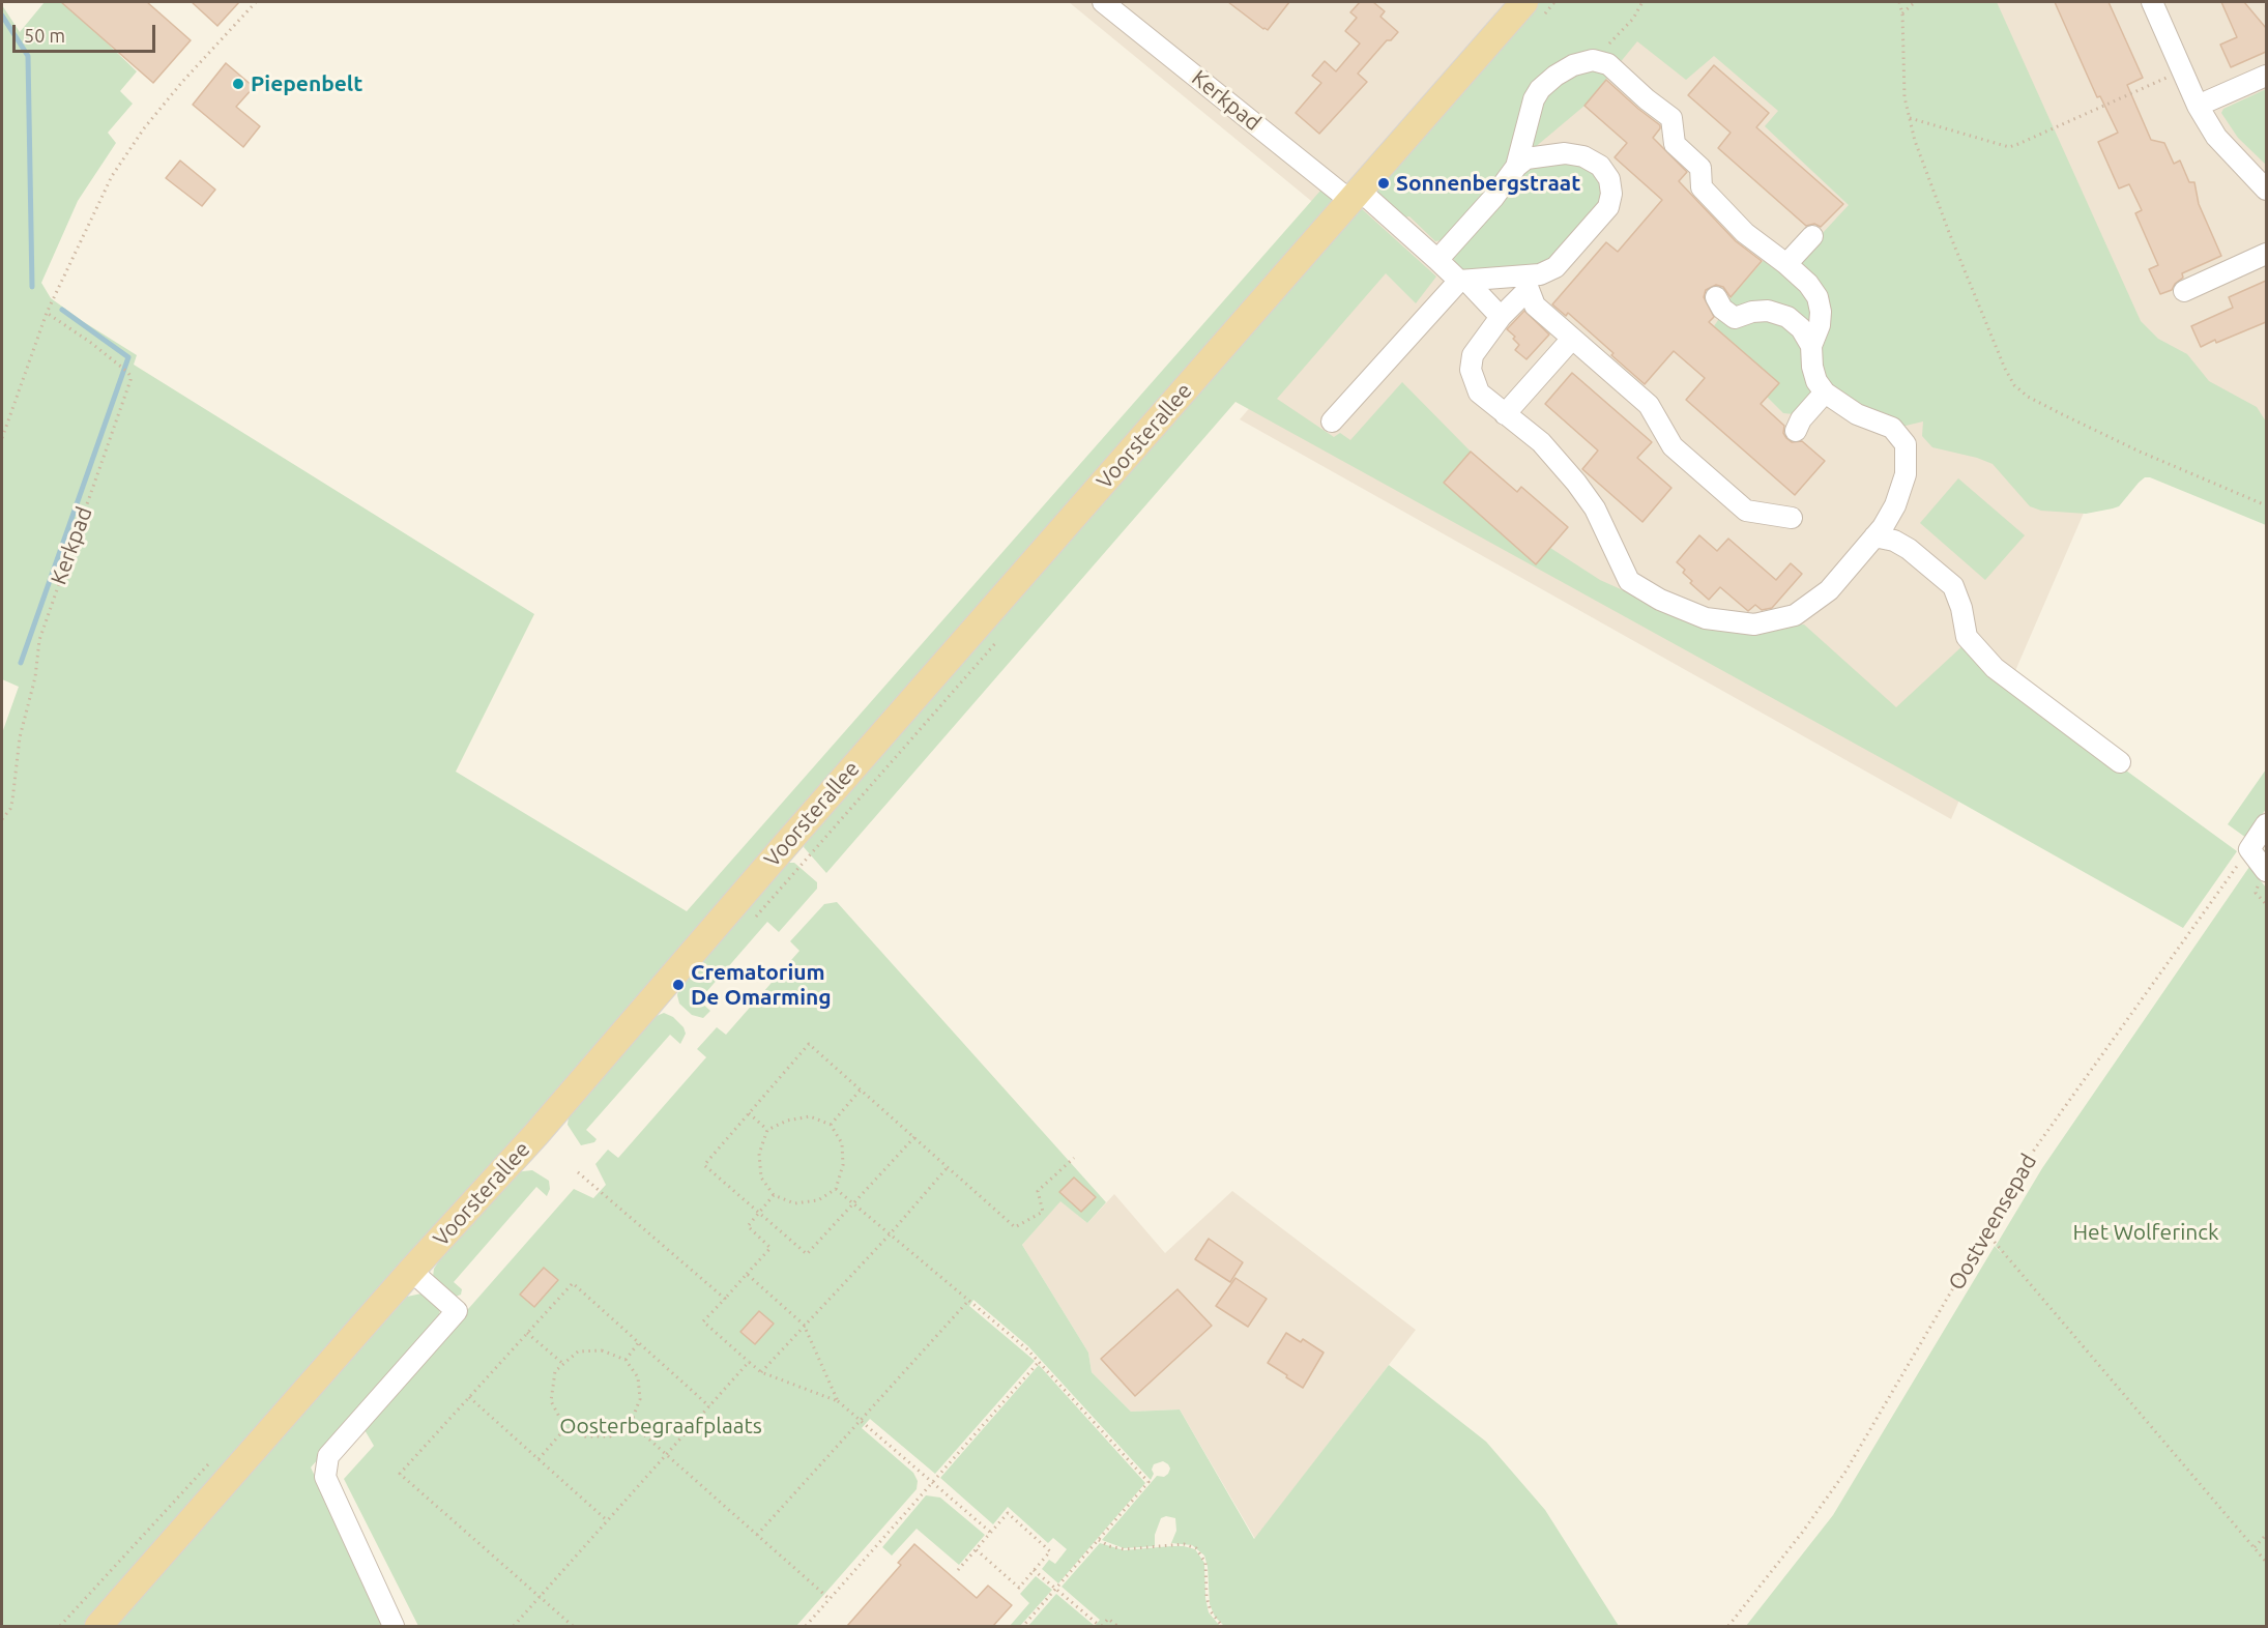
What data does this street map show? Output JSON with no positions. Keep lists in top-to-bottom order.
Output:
{
  "streets": {
    "main road": ["Voorsterallee"],
    "street": ["Kerkpad"],
    "path": ["Oostveensepad"]
  },
  "crossings": [
    ["Kerkpad", "Voorsterallee"]
  ],
  "parks": ["Het Wolferinck", "Oosterbegraafplaats"],
  "places": ["Piepenbelt", "Sonnenbergstraat", "Crematorium De Omarming"],
  "scale_bar": "50 m"
}
